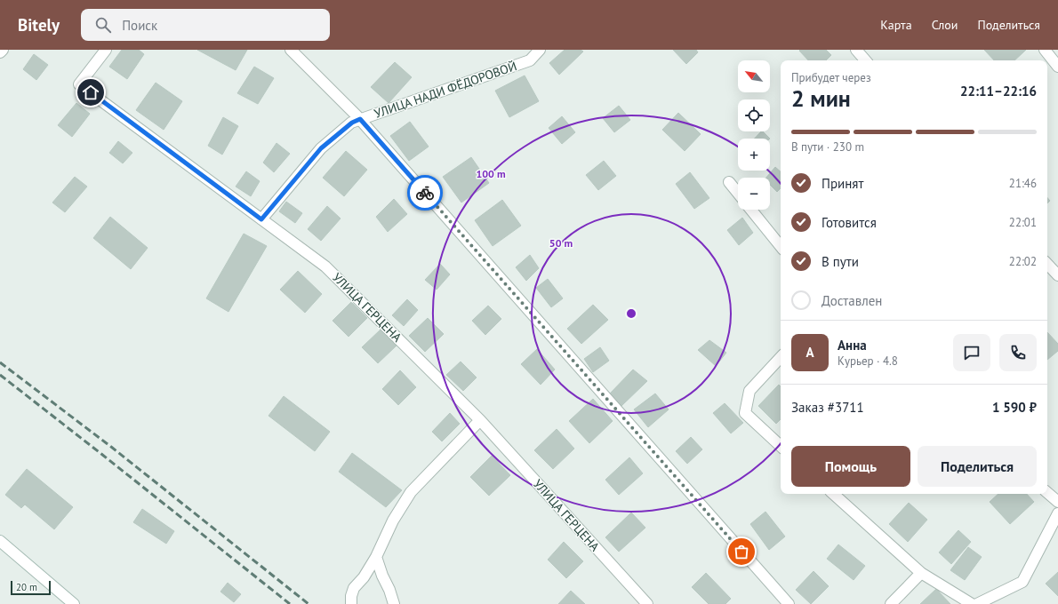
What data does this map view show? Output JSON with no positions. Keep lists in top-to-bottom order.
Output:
{
  "streets": {
    "street": ["УЛИЦА НАДИ ФЁДОРОВОЙ", "УЛИЦА ГЕРЦЕНА"]
  },
  "crossings": [
    ["УЛИЦА НАДИ ФЁДОРОВОЙ", "УЛИЦА ГЕРЦЕНА"]
  ],
  "scale_bar": "20 m",
  "north": "top left",
  "page": {
    "header": "Bitely",
    "search": "Поиск",
    "nav": ["Карта", "Слои", "Поделиться"],
    "map_buttons": ["+", "−"],
    "heading": ["2 мин", "Прибудет через", "22:11–22:16"],
    "panel": [
      "Анна",
      "Курьер · 4.8",
      "Заказ #3711",
      "1 590 ₽"
    ],
    "bar": "В пути · 230 m",
    "list": [
      ["Принят", "21:46"],
      ["Готовится", "22:01"],
      ["В пути", "22:02"],
      "Доставлен"
    ],
    "round": "А",
    "buttons": ["Помощь", "Поделиться"],
    "scale": "20 m"
  },
  "rings": ["100 m", "50 m"]
}
